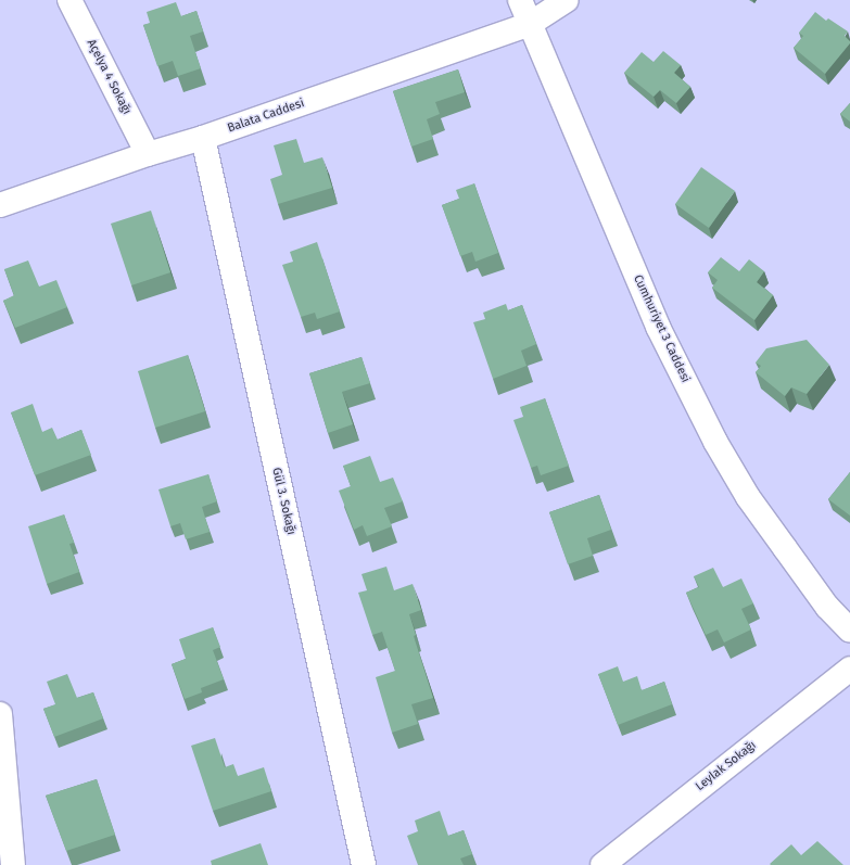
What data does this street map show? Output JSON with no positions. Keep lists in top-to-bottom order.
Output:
{
  "streets": {
    "street": [
      "Açelya 4 Sokağı",
      "Balata Caddesi",
      "Cumhuriyet 3 Caddesi",
      "Gül 3. Sokağı",
      "Leylak Sokağı"
    ]
  },
  "crossings": [
    ["Açelya 4 Sokağı", "Balata Caddesi"],
    ["Balata Caddesi", "Cumhuriyet 3 Caddesi"],
    ["Balata Caddesi", "Gül 3. Sokağı"]
  ]
}
